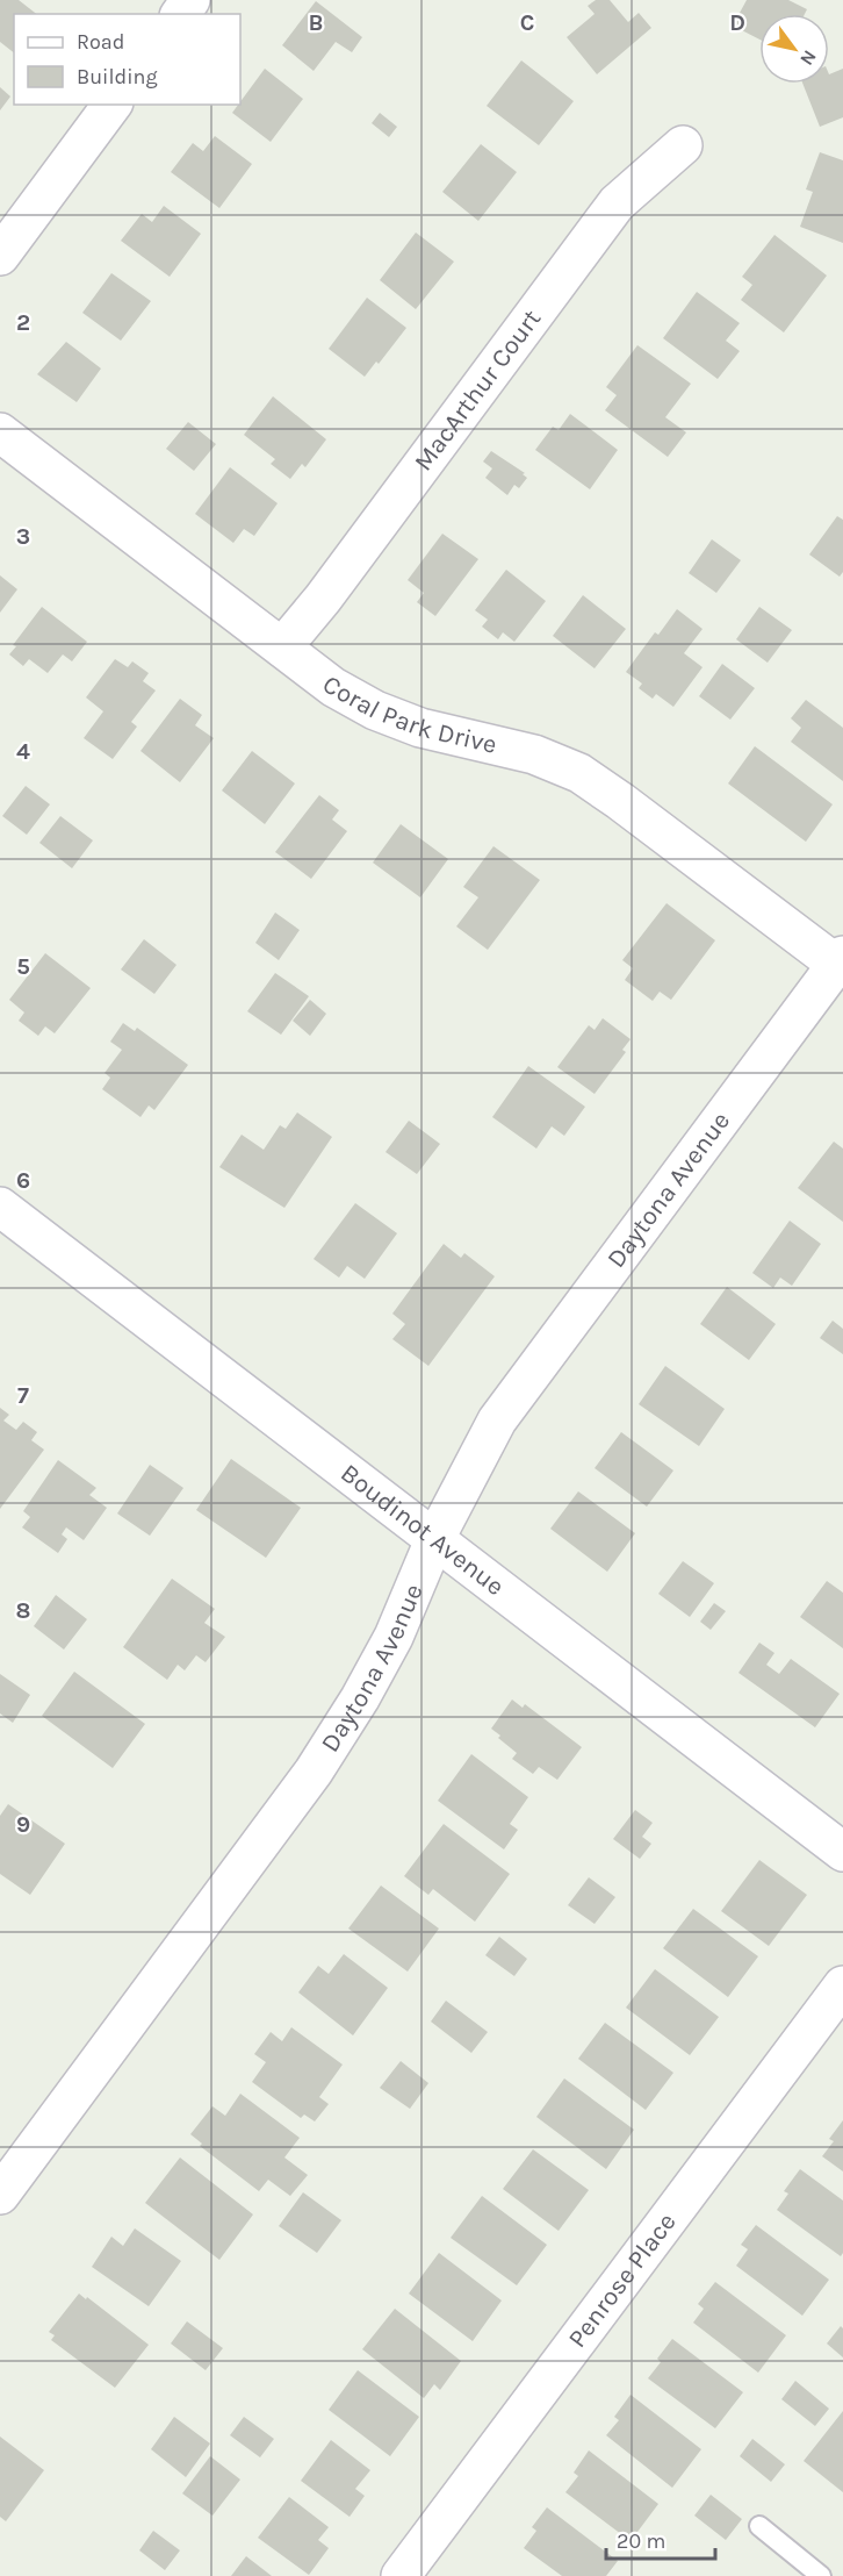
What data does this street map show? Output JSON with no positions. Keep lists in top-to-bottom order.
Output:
{
  "streets": {
    "street": [
      "MacArthur Court",
      "Coral Park Drive",
      "Daytona Avenue",
      "Boudinot Avenue",
      "Penrose Place"
    ]
  },
  "crossings": [
    ["MacArthur Court", "Coral Park Drive"],
    ["Coral Park Drive", "Daytona Avenue"],
    ["Daytona Avenue", "Boudinot Avenue"]
  ],
  "legend": ["Road", "Building"],
  "scale_bar": "20 m",
  "north": "bottom right",
  "grid": {
    "columns": ["B", "C", "D"],
    "rows": [
      "2",
      "3",
      "4",
      "5",
      "6",
      "7",
      "8",
      "9"
    ]
  }
}
